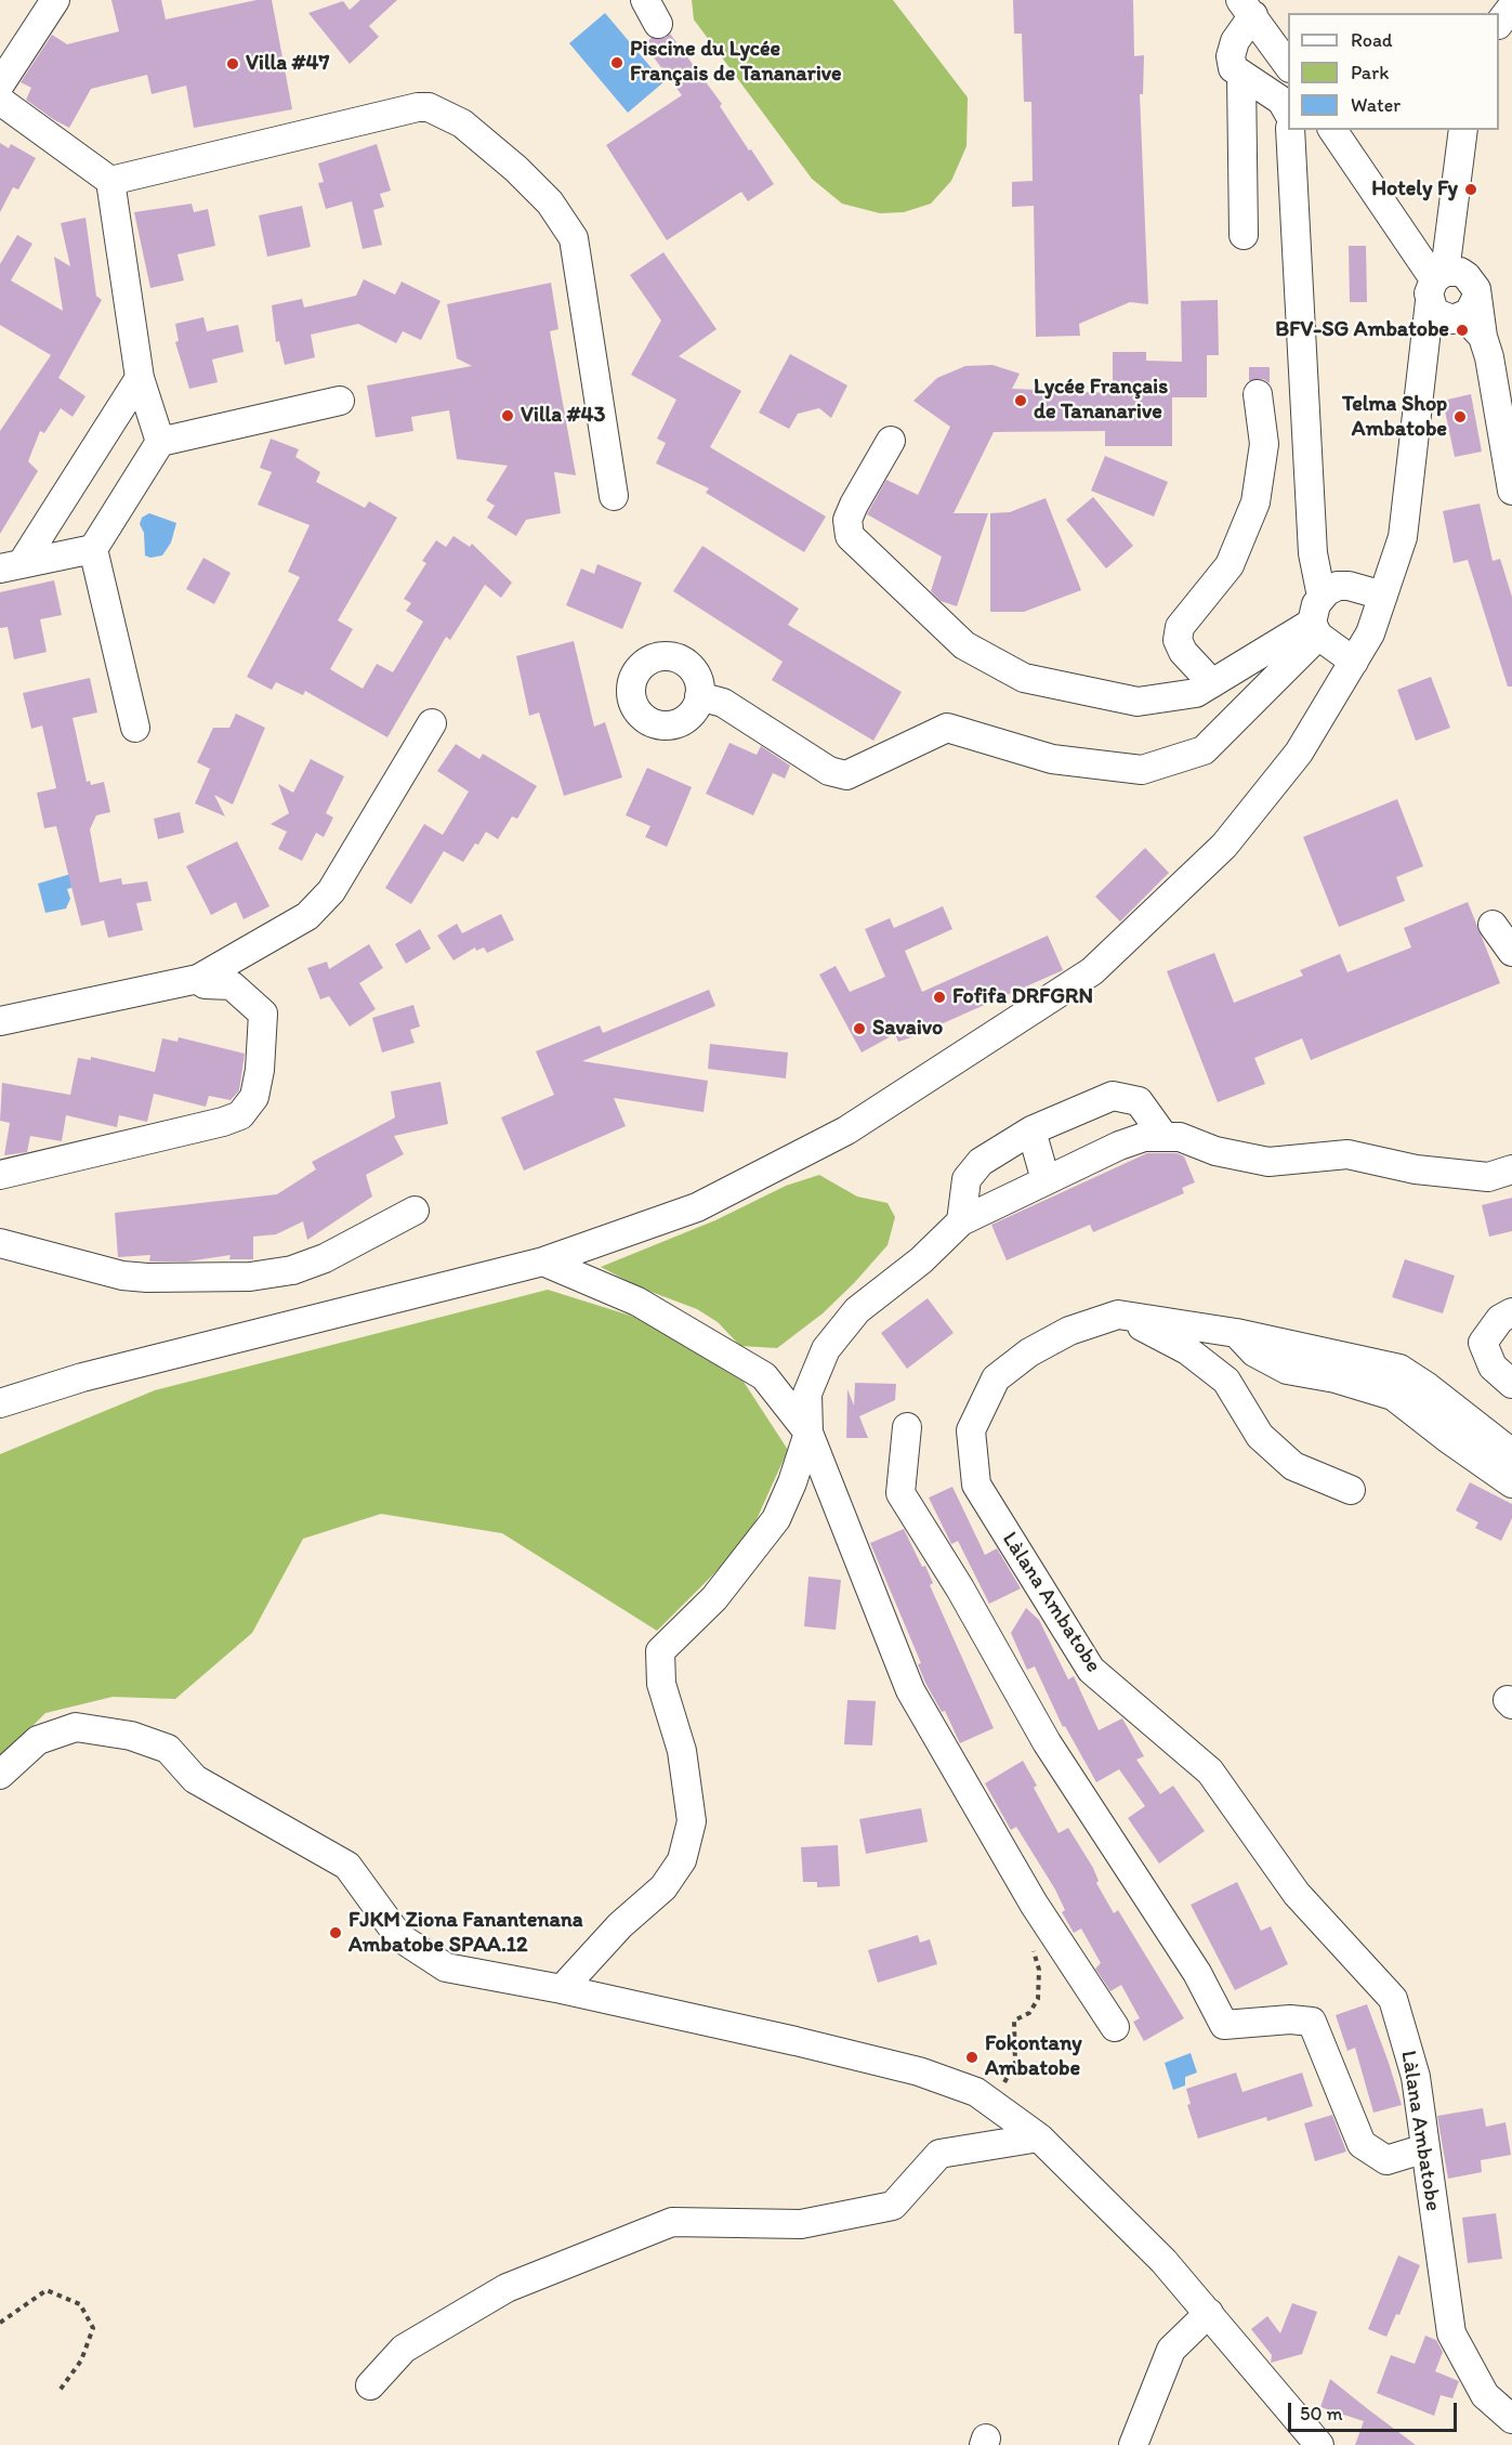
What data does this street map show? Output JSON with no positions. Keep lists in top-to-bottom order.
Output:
{
  "streets": {
    "street": ["Làlana Ambatobe"]
  },
  "places": [
    "Piscine du Lycée Français de Tananarive",
    "Villa #47",
    "Hotely Fy",
    "BFV-SG Ambatobe",
    "Lycée Français de Tananarive",
    "Villa #43",
    "Telma Shop Ambatobe",
    "Fofifa DRFGRN",
    "Savaivo",
    "FJKM Ziona Fanantenana Ambatobe SPAA.12",
    "Fokontany Ambatobe"
  ],
  "legend": ["Road", "Park", "Water"],
  "scale_bar": "50 m"
}
